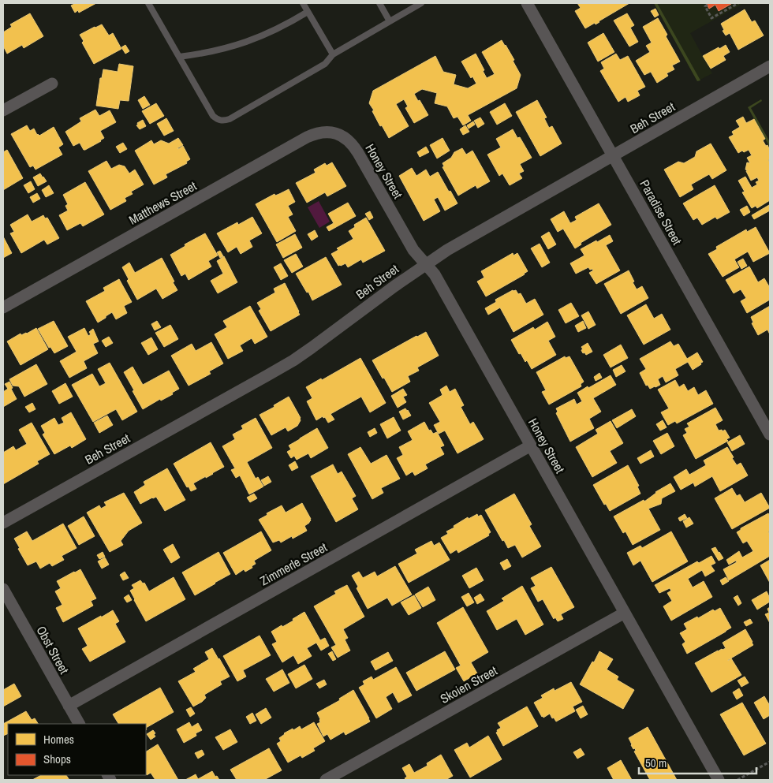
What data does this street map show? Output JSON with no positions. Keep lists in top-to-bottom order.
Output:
{
  "streets": {
    "street": [
      "Beh Street",
      "Honey Street",
      "Matthews Street",
      "Paradise Street",
      "Zimmerle Street",
      "Obst Street",
      "Skoien Street"
    ]
  },
  "crossings": [
    ["Beh Street", "Honey Street"],
    ["Beh Street", "Paradise Street"],
    ["Honey Street", "Matthews Street"],
    ["Honey Street", "Zimmerle Street"],
    ["Honey Street", "Skoien Street"],
    ["Zimmerle Street", "Obst Street"]
  ],
  "legend": ["Homes", "Shops"],
  "scale_bar": "50 m"
}
